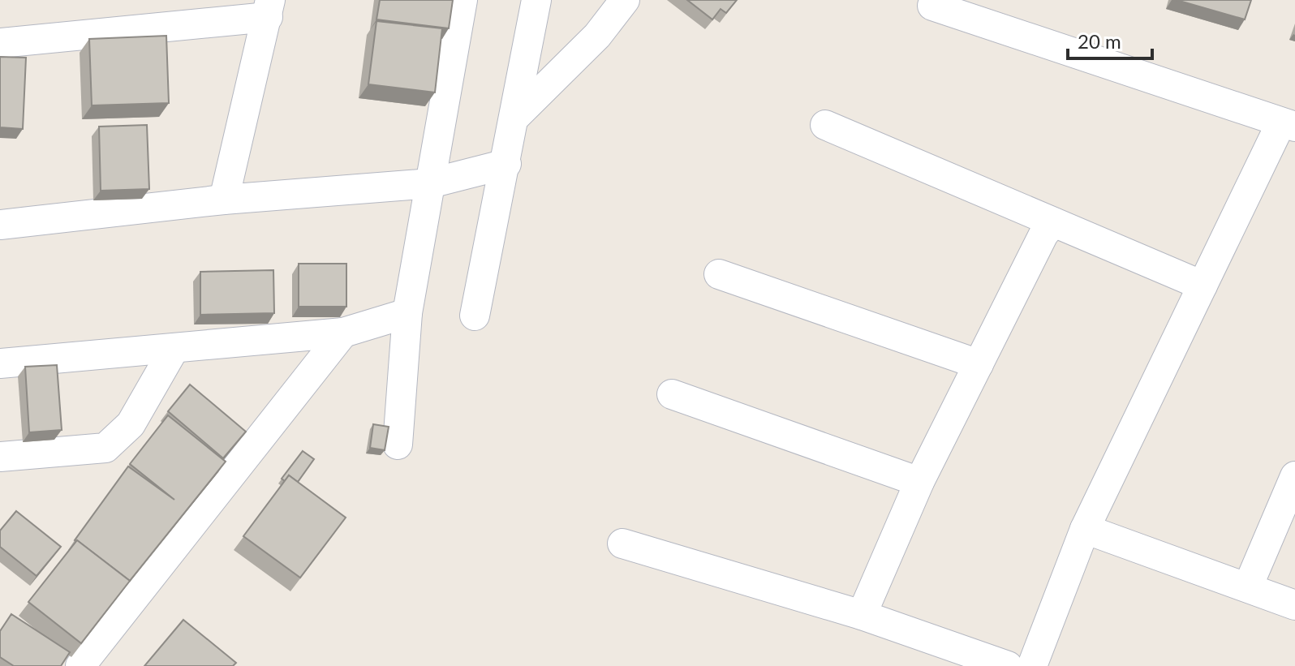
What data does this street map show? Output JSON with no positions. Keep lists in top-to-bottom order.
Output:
{
  "scale_bar": "20 m"
}
